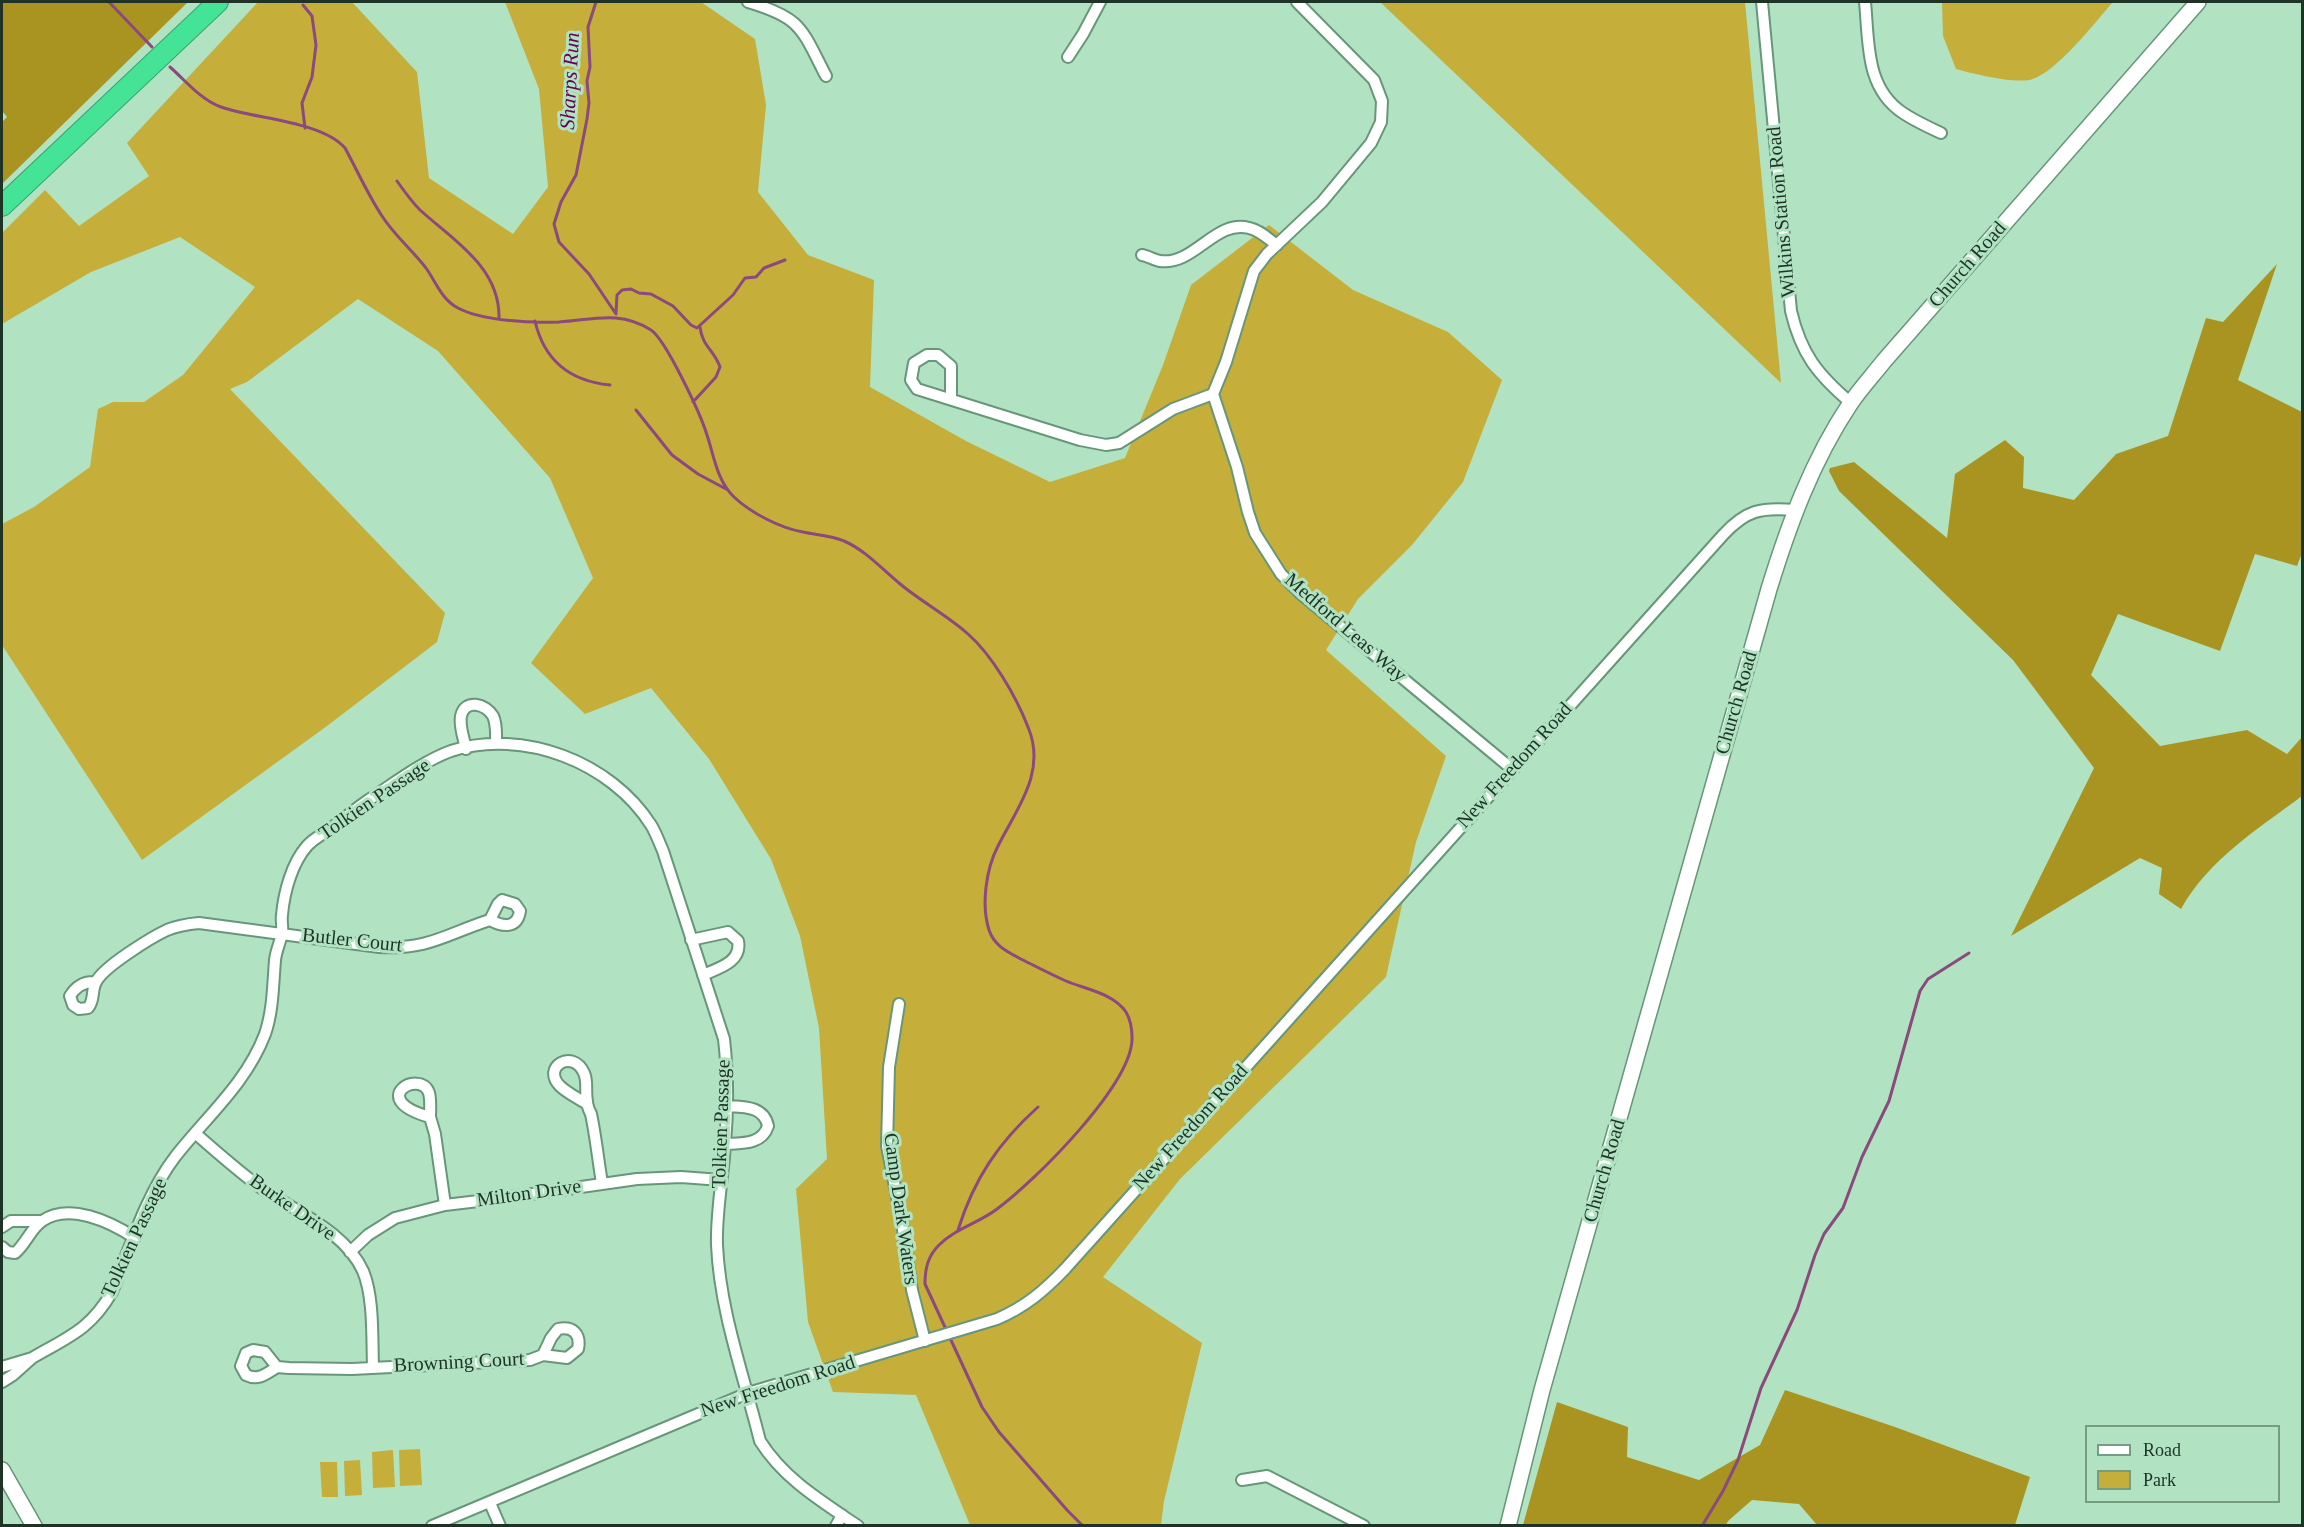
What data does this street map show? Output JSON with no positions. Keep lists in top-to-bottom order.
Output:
{
  "streets": {
    "main road": ["Church Road"],
    "street": [
      "Wilkins Station Road",
      "Medford Leas Way",
      "New Freedom Road",
      "Tolkien Passage",
      "Butler Court",
      "Milton Drive",
      "Burke Drive",
      "Camp Dark Waters",
      "Browning Court"
    ]
  },
  "crossings": [
    ["Wilkins Station Road", "Church Road"],
    ["Church Road", "New Freedom Road"],
    ["Medford Leas Way", "New Freedom Road"],
    ["New Freedom Road", "Tolkien Passage"],
    ["New Freedom Road", "Camp Dark Waters"],
    ["Tolkien Passage", "Butler Court"],
    ["Tolkien Passage", "Milton Drive"],
    ["Tolkien Passage", "Burke Drive"],
    ["Milton Drive", "Burke Drive"],
    ["Burke Drive", "Browning Court"]
  ],
  "water": ["Sharps Run"],
  "legend": ["Road", "Park"]
}
